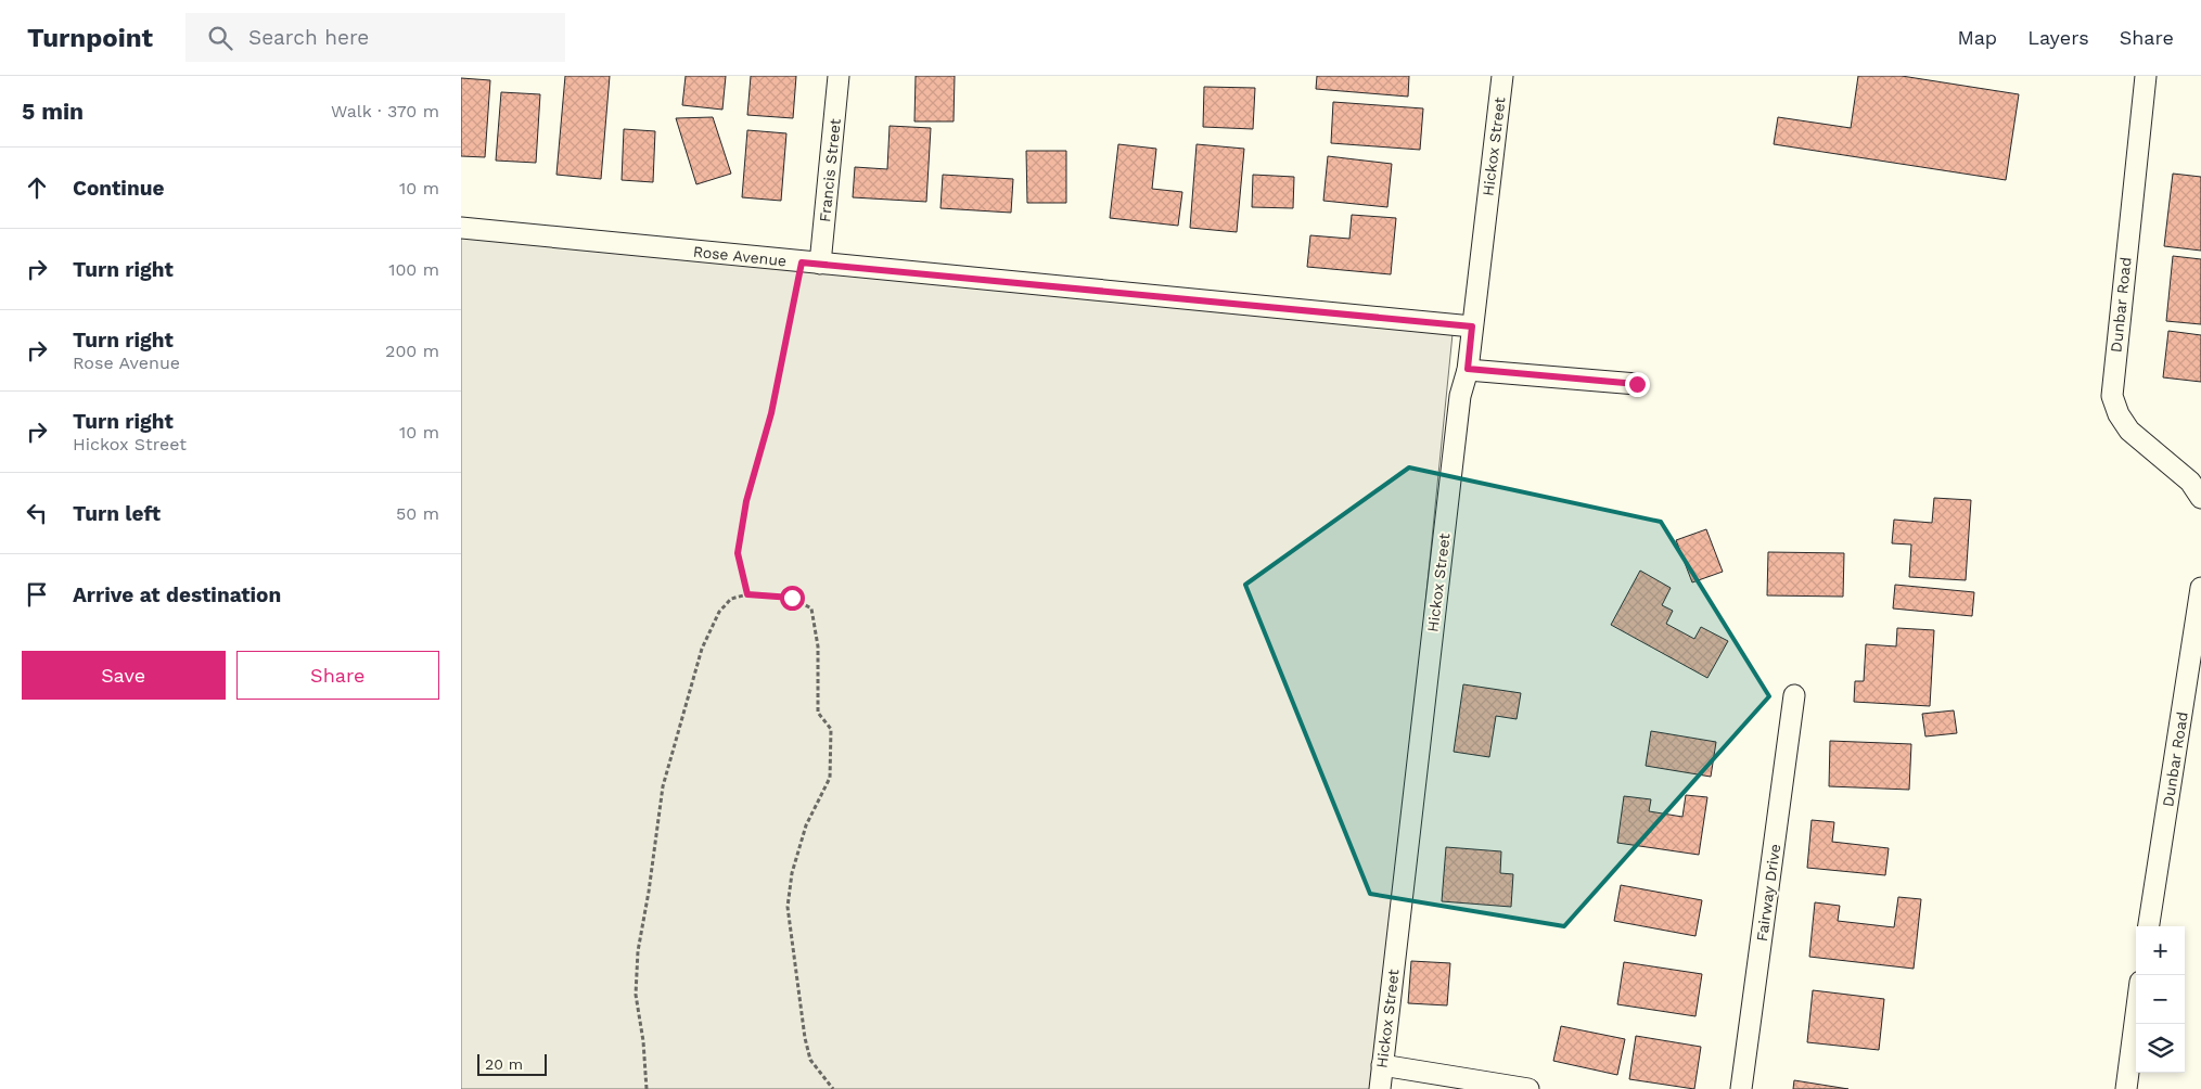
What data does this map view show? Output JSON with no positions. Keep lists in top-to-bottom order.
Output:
{
  "streets": {
    "street": [
      "Hickox Street",
      "Francis Street",
      "Rose Avenue",
      "Dunbar Road",
      "Fairway Drive"
    ]
  },
  "crossings": [
    ["Hickox Street", "Rose Avenue"],
    ["Francis Street", "Rose Avenue"]
  ],
  "scale_bar": "20 m",
  "page": {
    "header": "Turnpoint",
    "search": "Search here",
    "nav": ["Map", "Layers", "Share"],
    "heading": ["5 min", "Walk · 370 m"],
    "list": [
      ["Continue", "10 m"],
      ["Turn right", "100 m"],
      ["Turn right", "Rose Avenue", "200 m"],
      ["Turn right", "Hickox Street", "10 m"],
      ["Turn left", "50 m"],
      "Arrive at destination"
    ],
    "buttons": ["Save", "Share"],
    "map_buttons": ["+", "−"],
    "scale": "20 m"
  }
}
